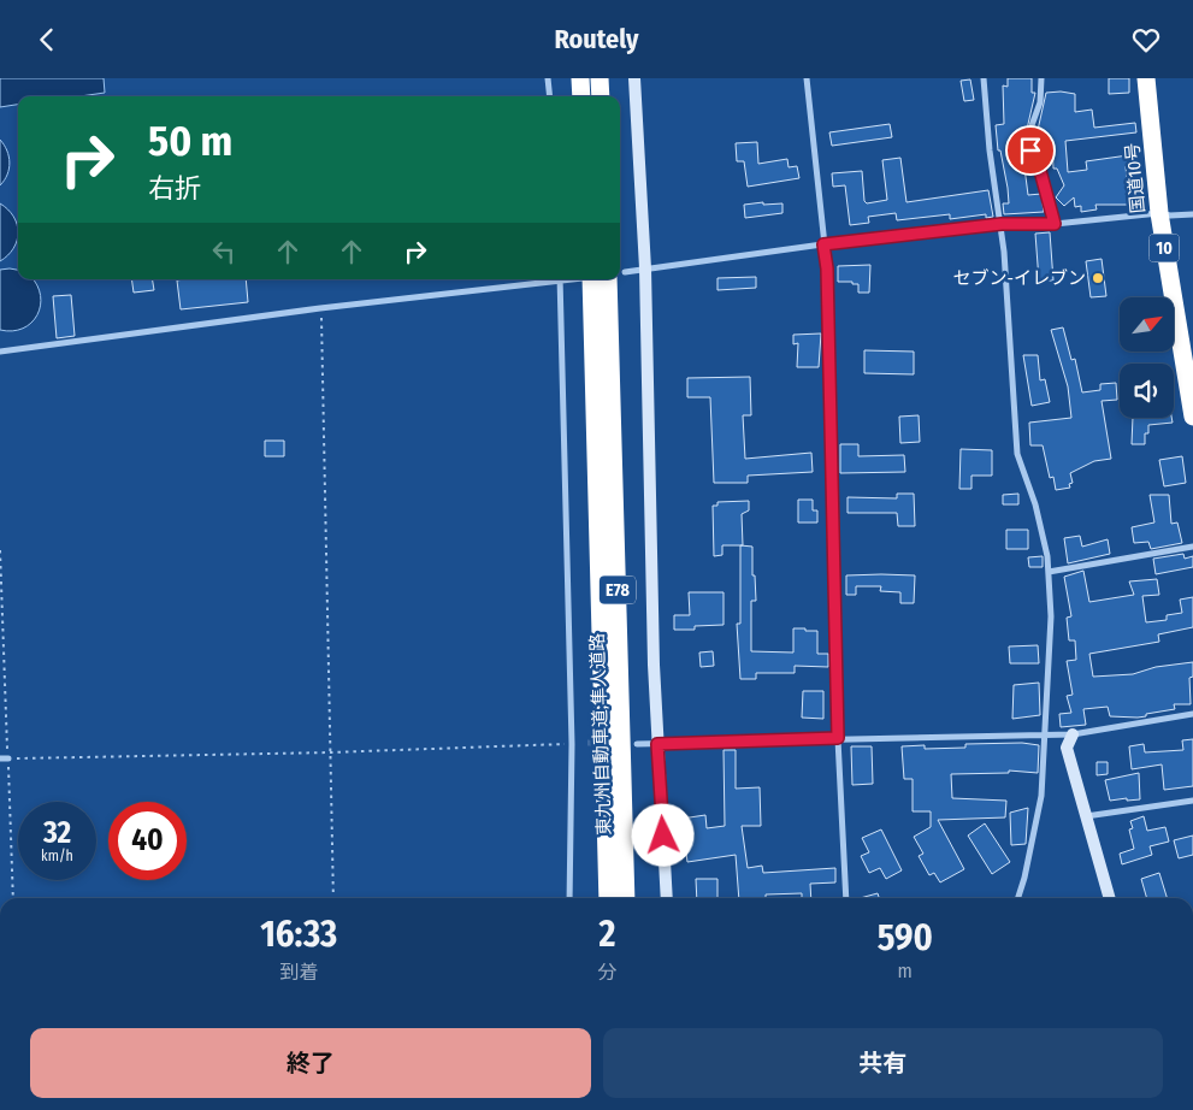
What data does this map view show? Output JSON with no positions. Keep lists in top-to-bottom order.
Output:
{
  "streets": {
    "highway": [
      "国道10号",
      "10",
      "E78",
      "東九州自動車道;隼人道路"
    ]
  },
  "places": ["セブン-イレブン"],
  "north": "top right",
  "page": {
    "header": "Routely",
    "turn": ["50 m", "右折"],
    "speed": "32 km/h",
    "limit": "40",
    "eta": [
      "16:33",
      "到着",
      "2",
      "分",
      "590",
      "m"
    ],
    "buttons": ["終了", "共有"]
  }
}
